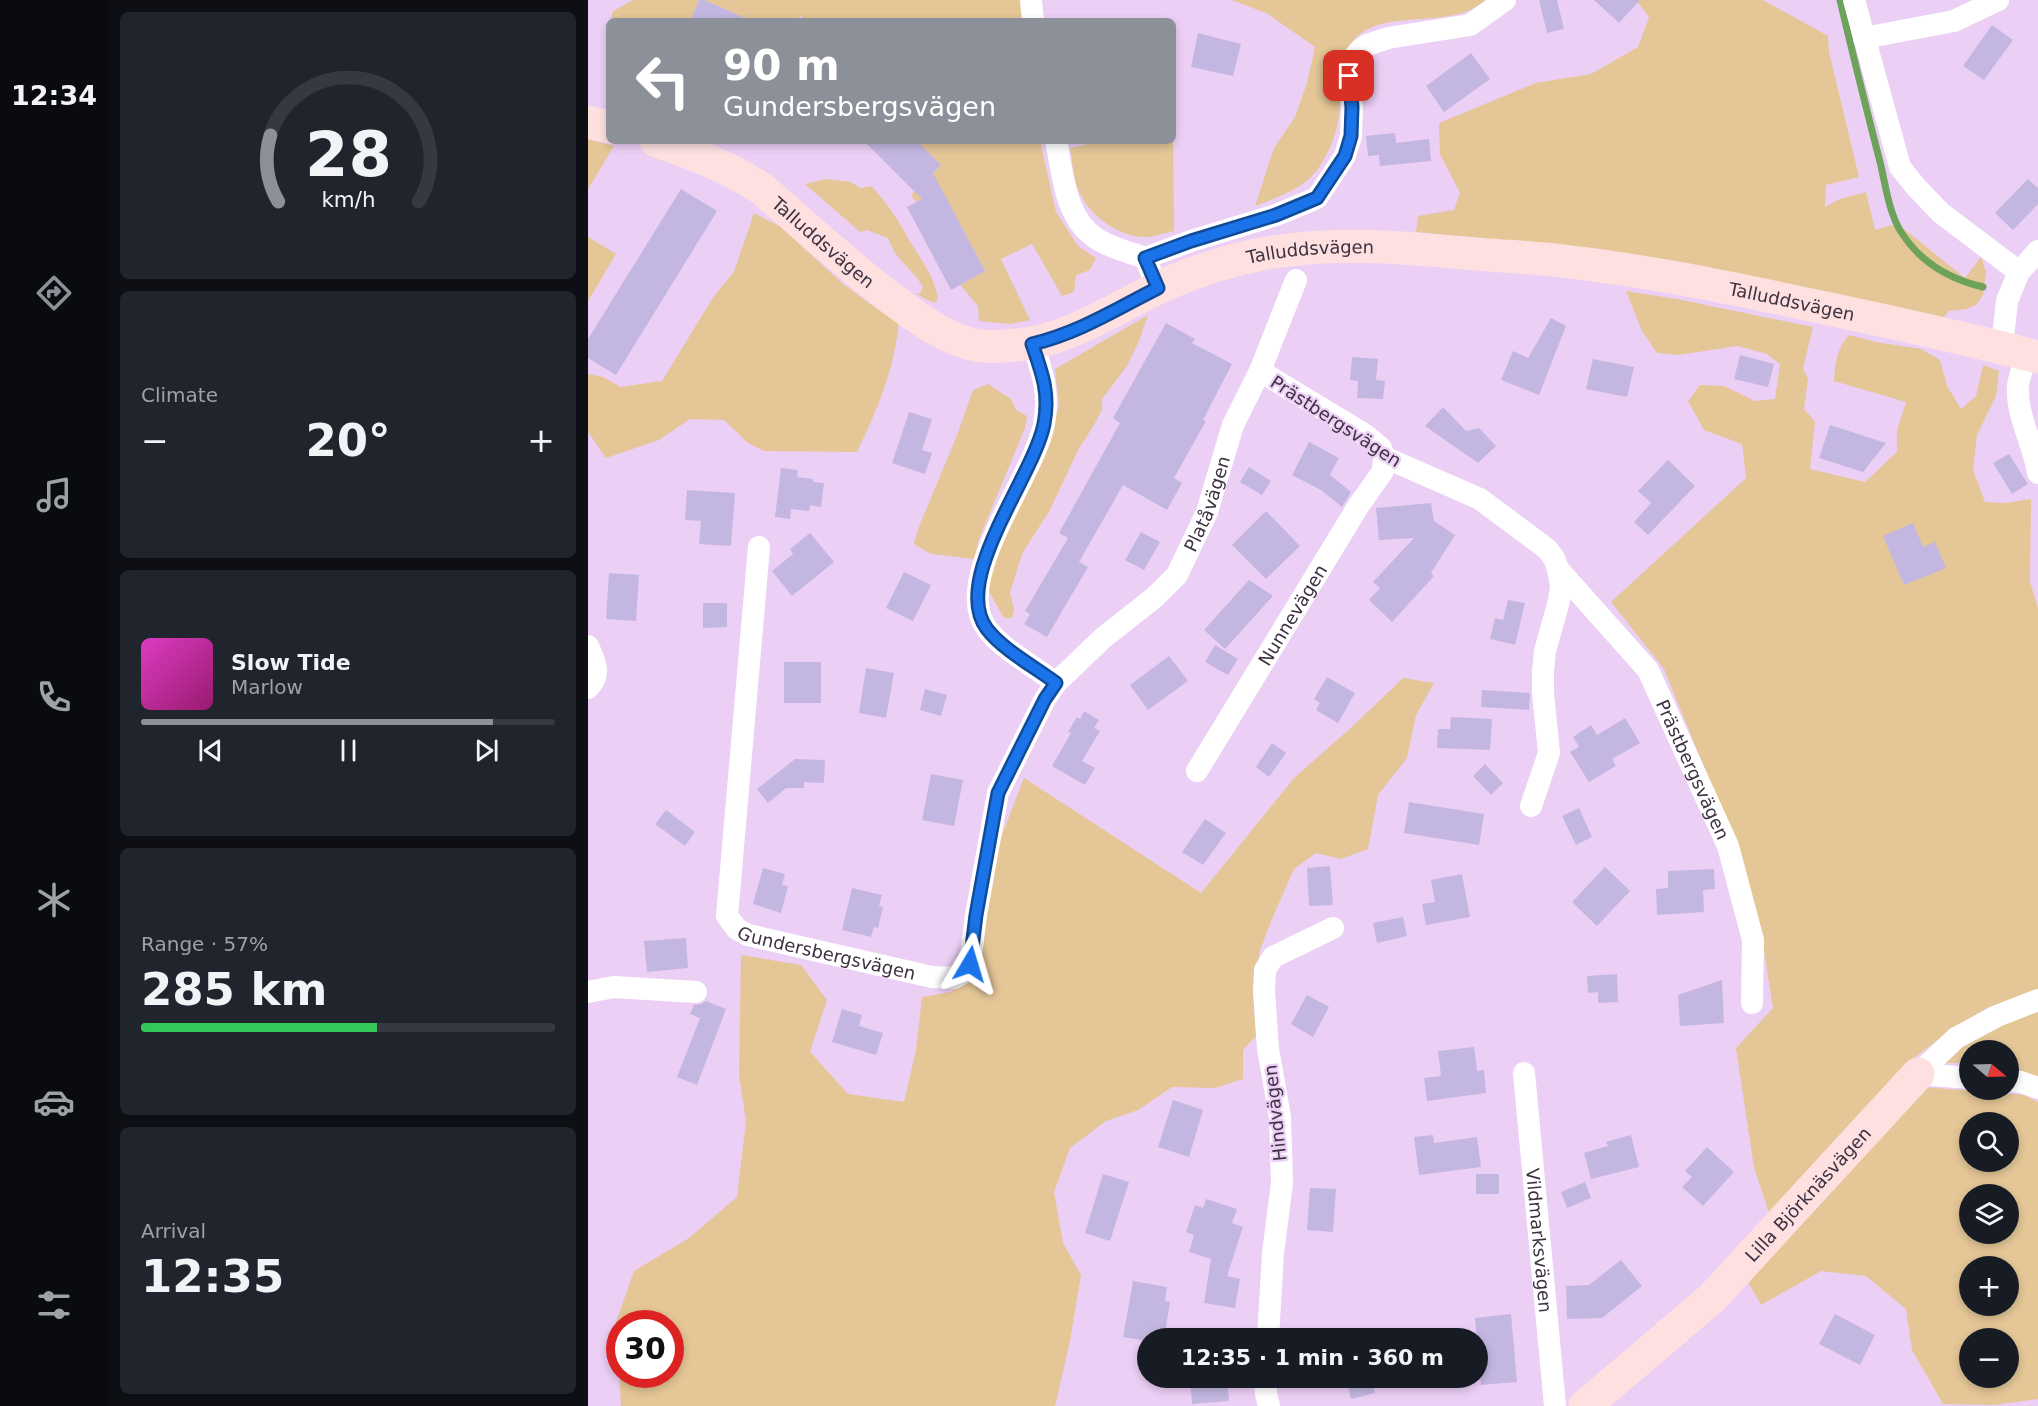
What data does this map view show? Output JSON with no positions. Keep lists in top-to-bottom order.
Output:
{
  "streets": {
    "street": [
      "Talluddsvägen",
      "Prästbergsvägen",
      "Platåvägen",
      "Nunnevägen",
      "Gundersbergsvägen",
      "Hindvägen",
      "Lilla Björknäsvägen",
      "Vildmarksvägen"
    ]
  },
  "crossings": [
    ["Prästbergsvägen", "Platåvägen"],
    ["Prästbergsvägen", "Nunnevägen"],
    ["Platåvägen", "Gundersbergsvägen"]
  ],
  "north": "right",
  "page": {
    "tabs": "12:34",
    "turn": ["90 m", "Gundersbergsvägen"],
    "tile": [
      "Climate",
      ["Range · 57%", "285 km"],
      ["Arrival", "12:35"]
    ],
    "heat": ["−", "20°", "+"],
    "song": ["Slow Tide", "Marlow"],
    "map_buttons": ["+", "−"],
    "limit": "30",
    "trip": "12:35 · 1 min · 360 m",
    "gauge": ["28", "km/h"]
  }
}
